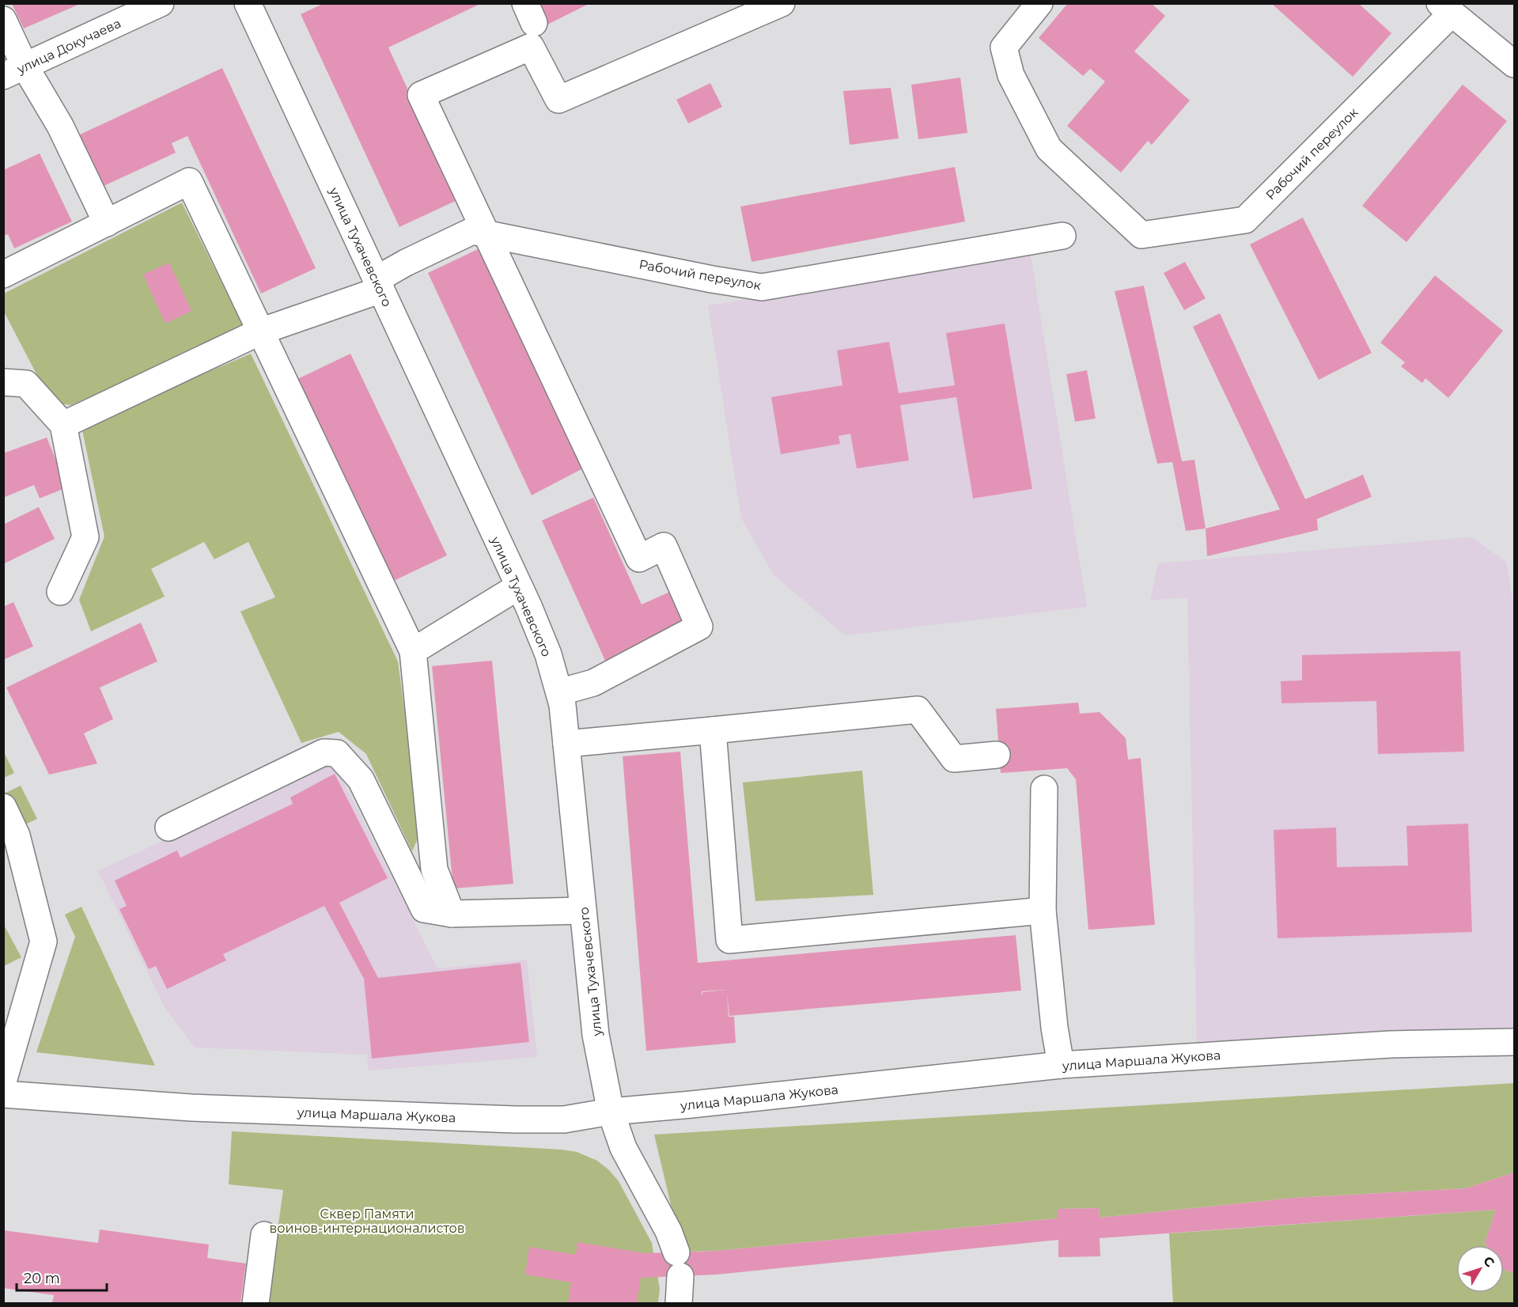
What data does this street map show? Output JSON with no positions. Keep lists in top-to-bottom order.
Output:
{
  "streets": {
    "street": [
      "улица Докучаева",
      "Рабочий переулок",
      "улица Тухачевского",
      "улица Маршала Жукова"
    ]
  },
  "crossings": [
    ["Рабочий переулок", "улица Тухачевского"],
    ["улица Тухачевского", "улица Маршала Жукова"]
  ],
  "parks": ["Cквер Памяти воинов-интернационалистов"],
  "scale_bar": "20 m",
  "north": "top right"
}
